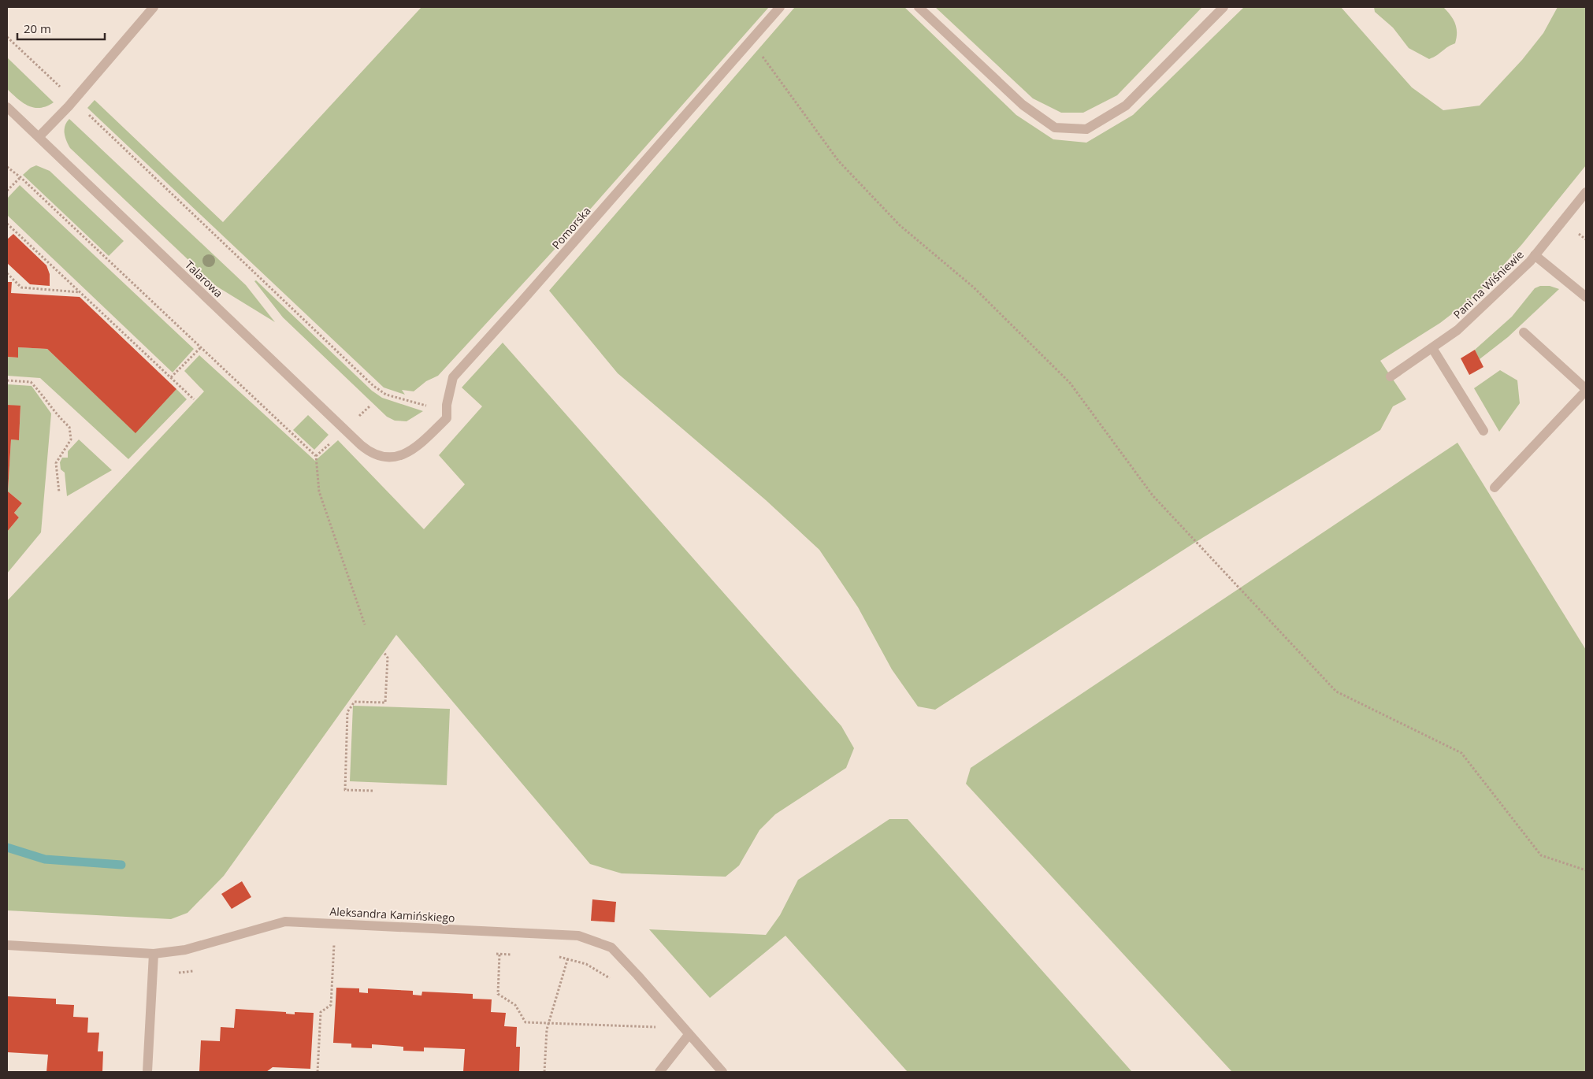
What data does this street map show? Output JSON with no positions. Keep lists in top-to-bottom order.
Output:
{
  "streets": {
    "street": [
      "Pomorska",
      "Talarowa",
      "Pani na Wiśniewie",
      "Aleksandra Kamińskiego"
    ]
  },
  "crossings": [
    ["Pomorska", "Talarowa"]
  ],
  "scale_bar": "20 m"
}
